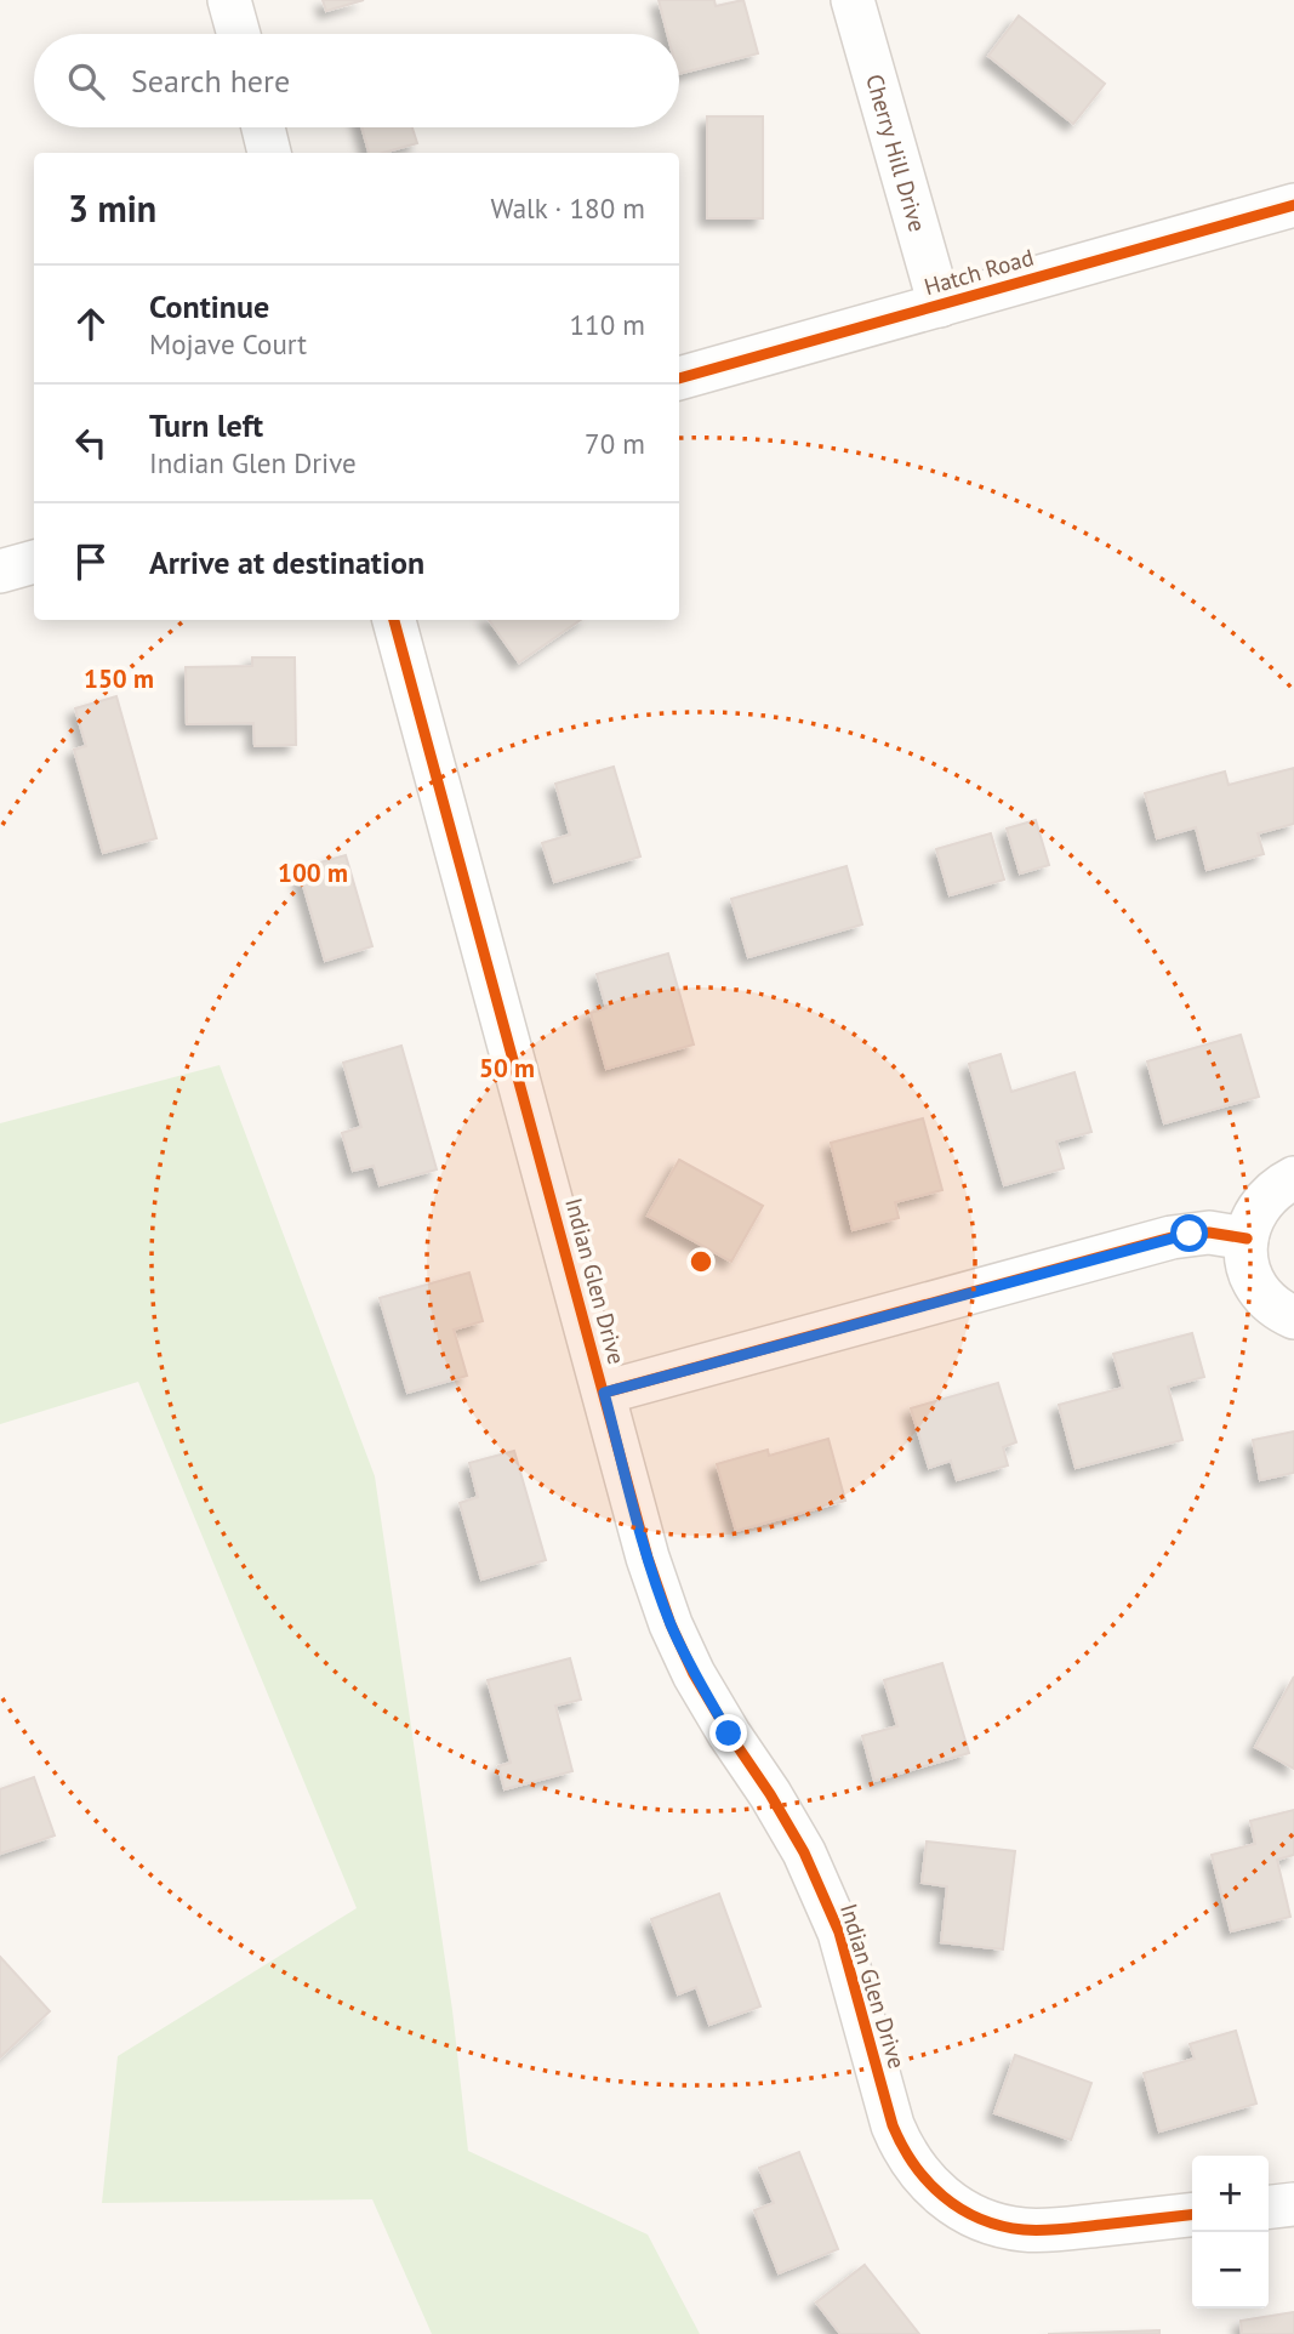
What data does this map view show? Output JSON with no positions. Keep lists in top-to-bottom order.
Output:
{
  "streets": {
    "street": ["Cherry Hill Drive", "Hatch Road", "Indian Glen Drive"]
  },
  "crossings": [
    ["Cherry Hill Drive", "Hatch Road"]
  ],
  "page": {
    "search": "Search here",
    "heading": ["3 min", "Walk · 180 m"],
    "list": [
      ["Continue", "Mojave Court", "110 m"],
      ["Turn left", "Indian Glen Drive", "70 m"],
      "Arrive at destination"
    ],
    "map_buttons": ["+", "−"]
  },
  "rings": ["150 m", "100 m", "50 m"]
}
